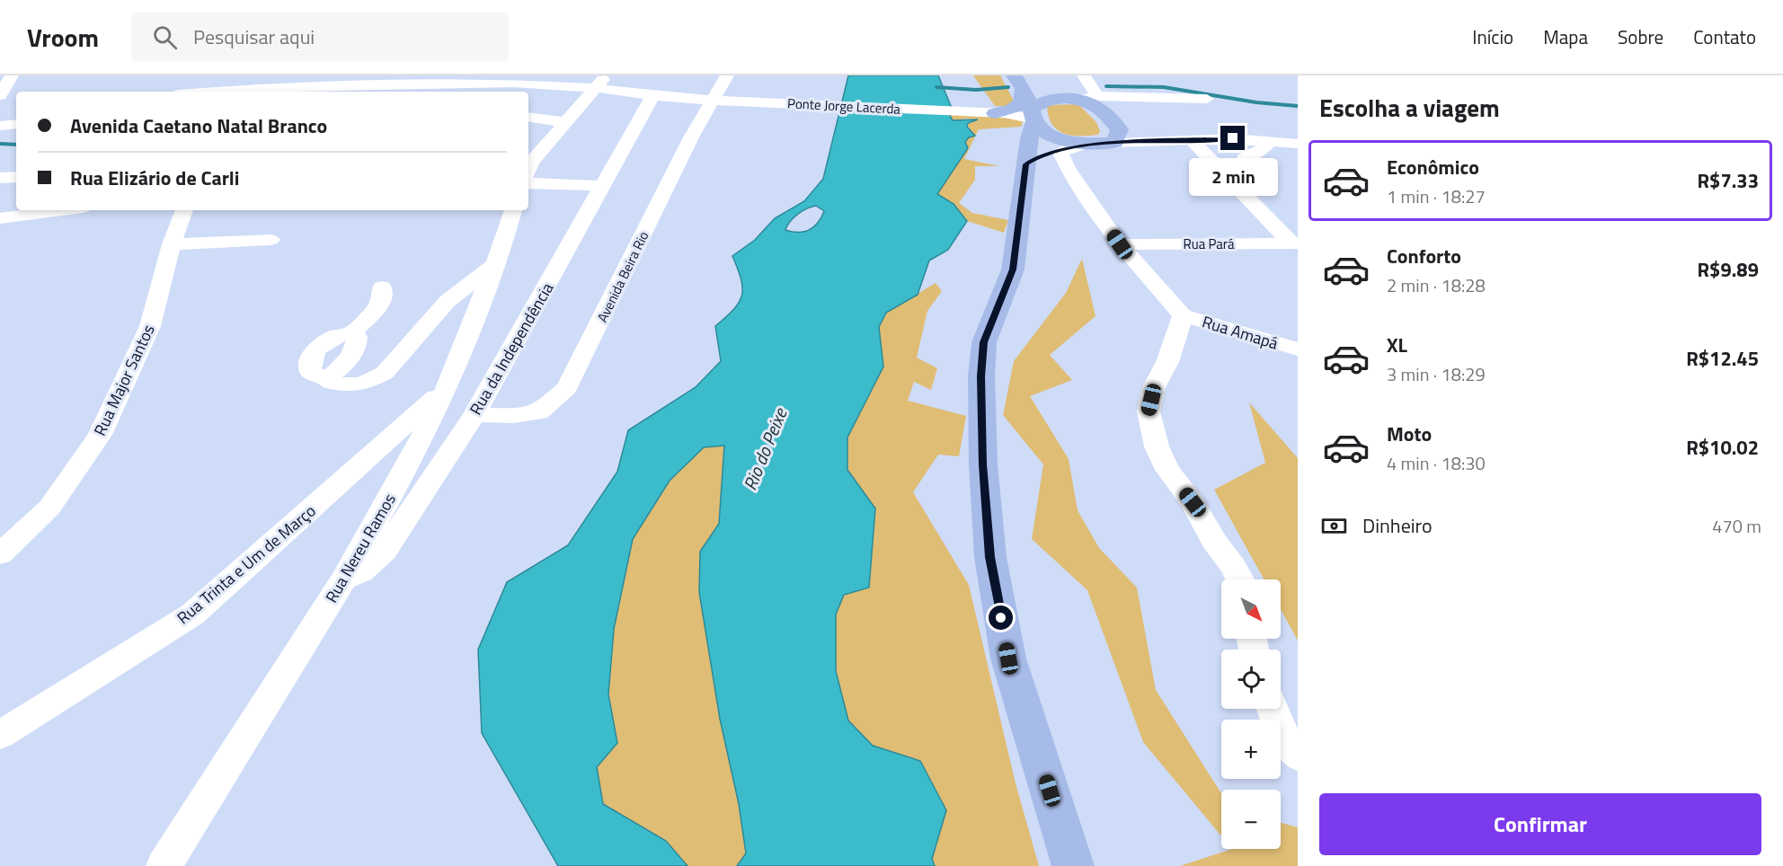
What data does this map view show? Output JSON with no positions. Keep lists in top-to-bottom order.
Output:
{
  "streets": {
    "street": [
      "Ponte Jorge Lacerda",
      "Rua Pará",
      "Avenida Beira Rio",
      "Rua Amapá",
      "Rua da Independência",
      "Rua Major Santos",
      "Rua Nereu Ramos",
      "Rua Trinta e Um de Março"
    ]
  },
  "crossings": [
    ["Ponte Jorge Lacerda", "Rua da Independência"],
    ["Avenida Beira Rio", "Rua da Independência"],
    ["Rua da Independência", "Rua Nereu Ramos"],
    ["Rua Nereu Ramos", "Rua Trinta e Um de Março"]
  ],
  "water": ["Rio do Peixe"],
  "north": "bottom right",
  "page": {
    "header": "Vroom",
    "search": "Pesquisar aqui",
    "nav": [
      "Início",
      "Mapa",
      "Sobre",
      "Contato"
    ],
    "heading": "Escolha a viagem",
    "banner": ["Avenida Caetano Natal Branco", "Rua Elizário de Carli"],
    "list": [
      {
        "name": "Econômico",
        "note": "1 min · 18:27",
        "value": "R$7.33"
      },
      {
        "name": "Conforto",
        "note": "2 min · 18:28",
        "value": "R$9.89"
      },
      {
        "name": "XL",
        "note": "3 min · 18:29",
        "value": "R$12.45"
      },
      {
        "name": "Moto",
        "note": "4 min · 18:30",
        "value": "R$10.02"
      }
    ],
    "bubble": "2 min",
    "pay": ["Dinheiro", "470 m"],
    "map_buttons": ["+", "−"],
    "buttons": "Confirmar"
  }
}
